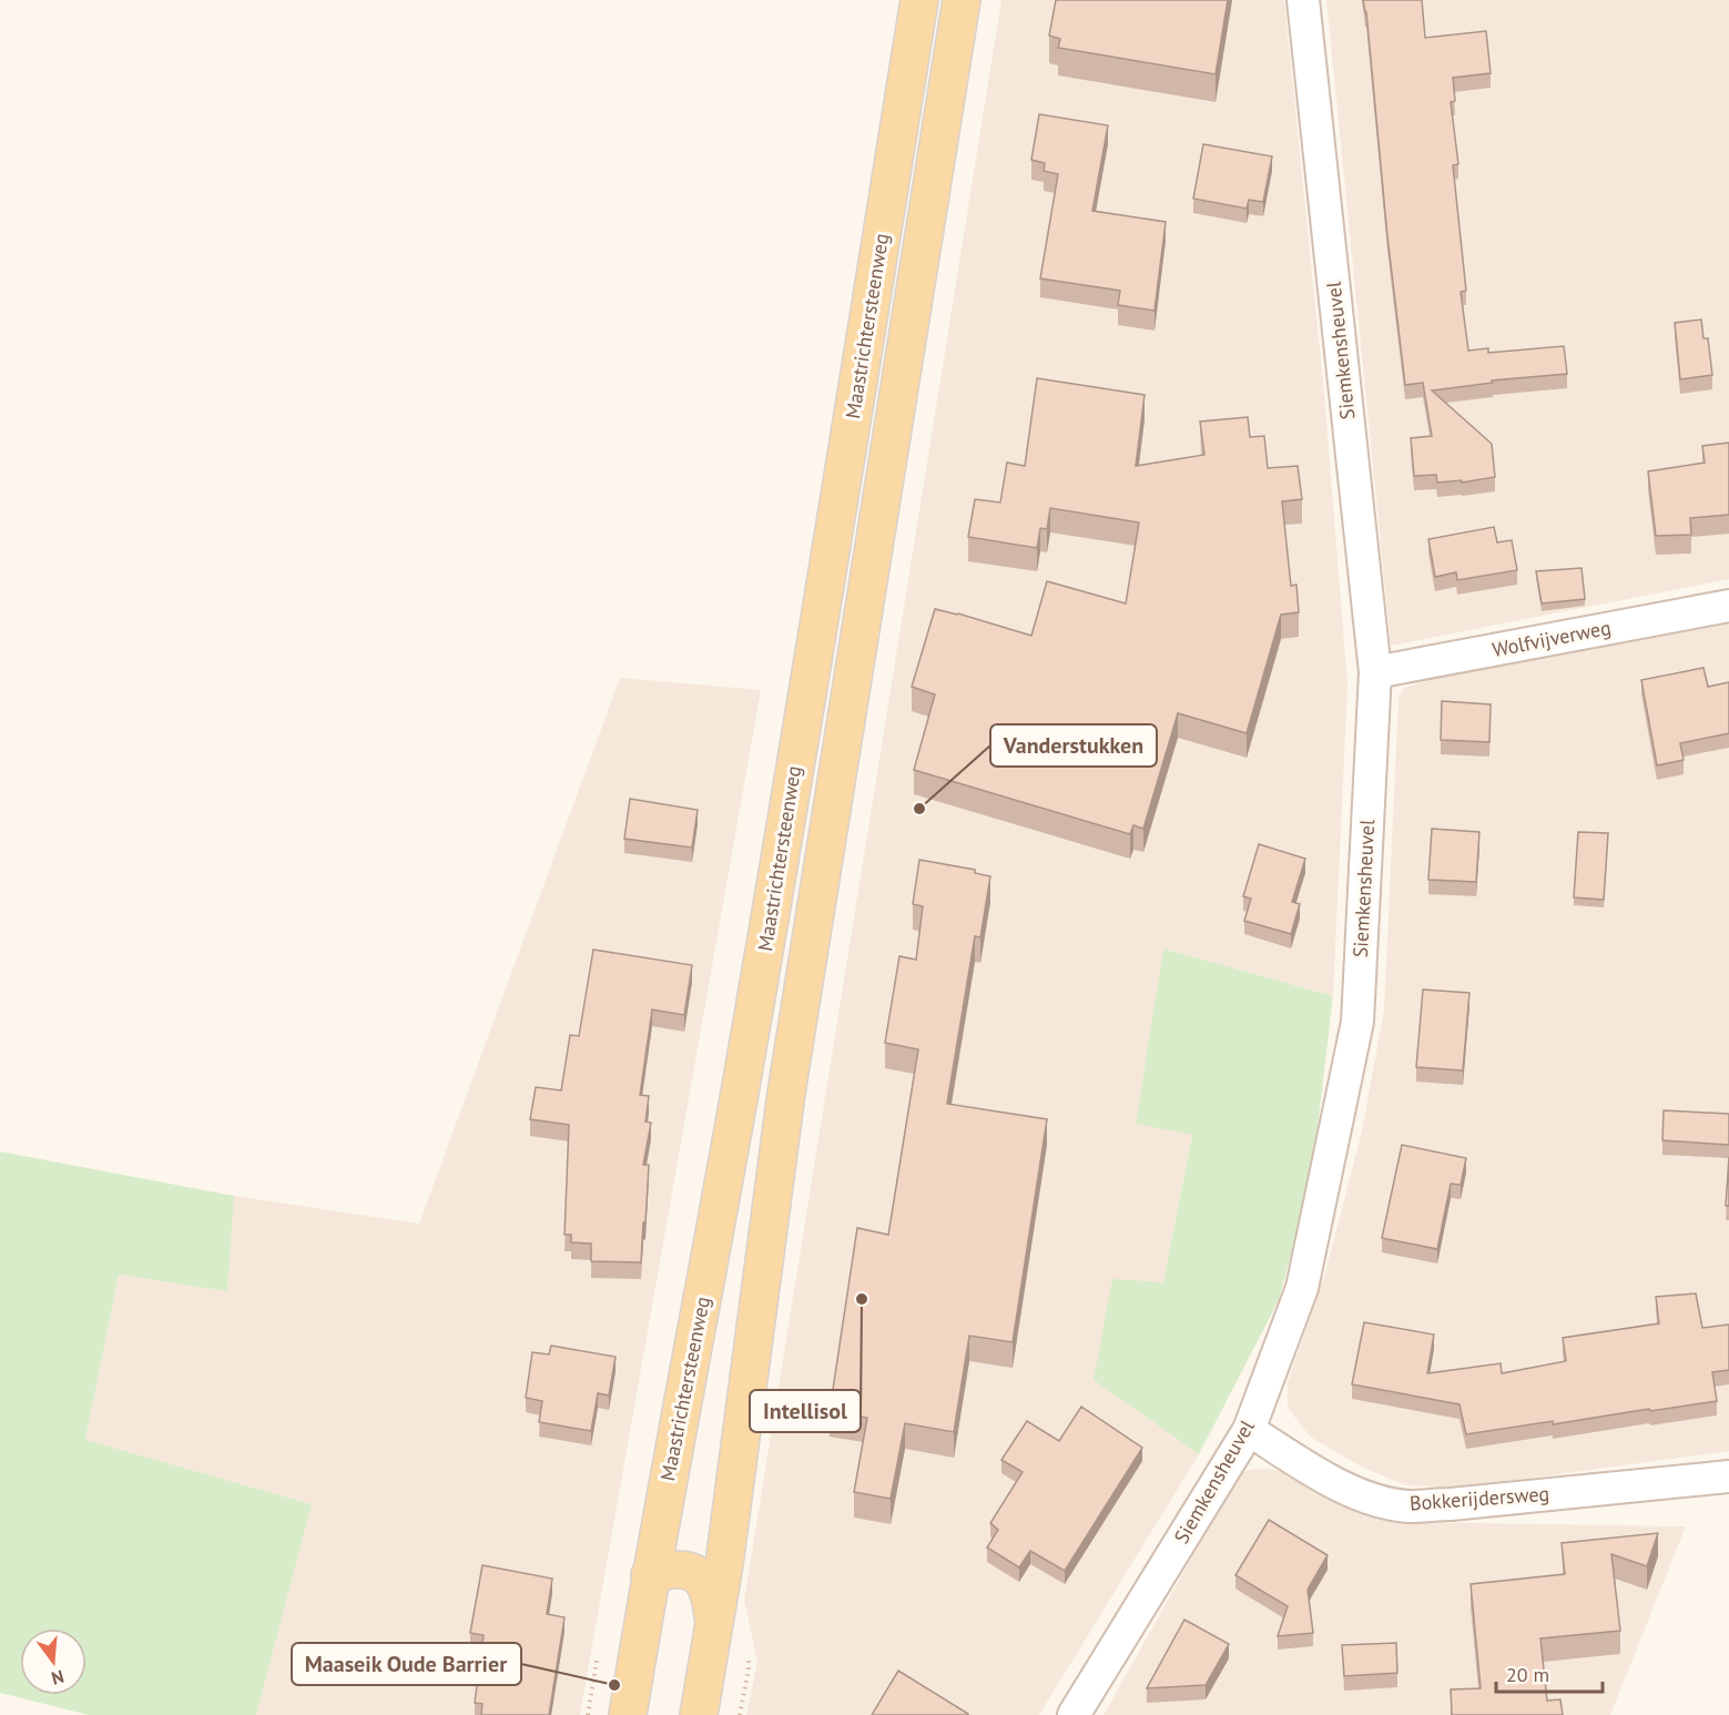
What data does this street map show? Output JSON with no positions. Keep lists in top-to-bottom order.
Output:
{
  "streets": {
    "main road": ["Maastrichtersteenweg"],
    "street": ["Siemkensheuvel", "Wolfvijverweg", "Bokkerijdersweg"]
  },
  "crossings": [
    ["Siemkensheuvel", "Wolfvijverweg"],
    ["Siemkensheuvel", "Bokkerijdersweg"]
  ],
  "places": ["Vanderstukken", "Intellisol", "Maaseik Oude Barrier"],
  "scale_bar": "20 m",
  "north": "bottom"
}
